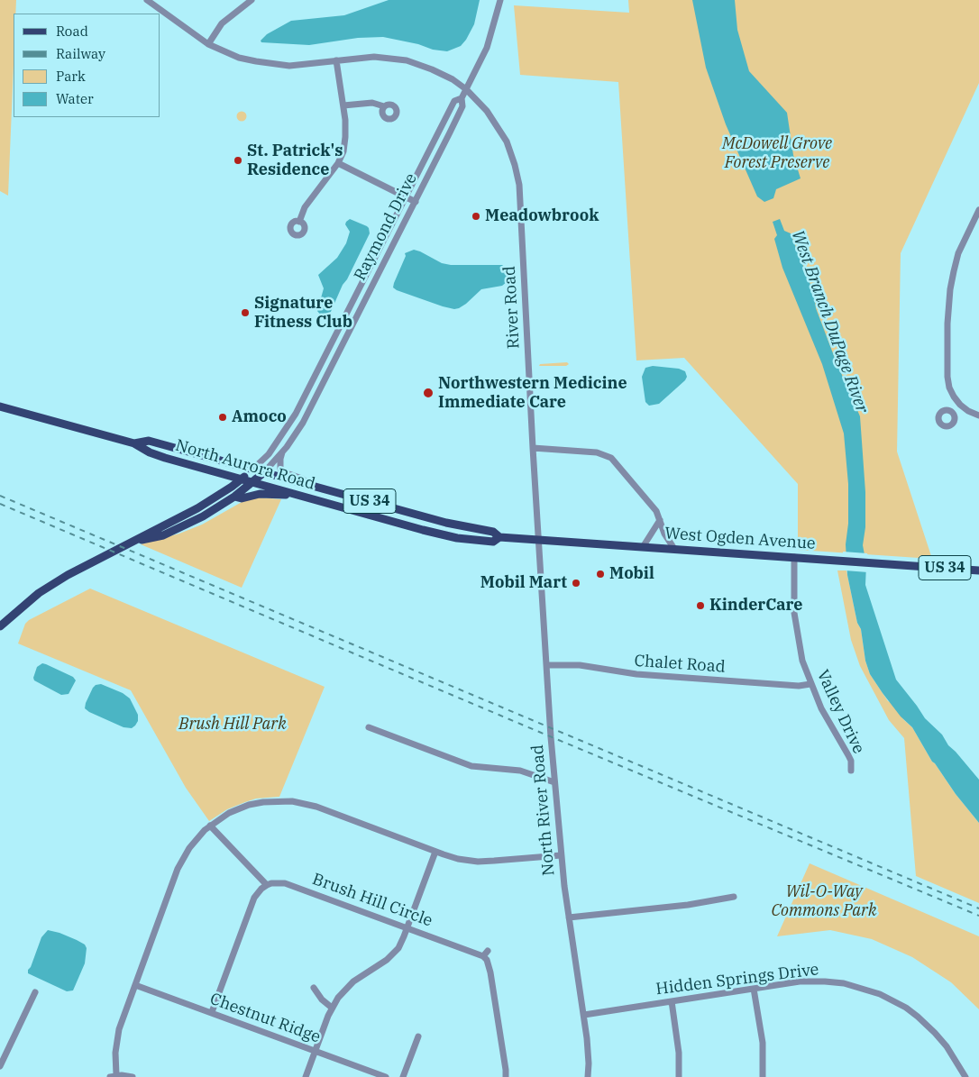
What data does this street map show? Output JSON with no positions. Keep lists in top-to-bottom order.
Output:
{
  "streets": {
    "main road": [
      "Raymond Drive",
      "North Aurora Road",
      "US 34",
      "West Ogden Avenue"
    ],
    "street": [
      "River Road",
      "Chalet Road",
      "Valley Drive",
      "North River Road",
      "Brush Hill Circle",
      "Hidden Springs Drive",
      "Chestnut Ridge"
    ]
  },
  "crossings": [
    ["Raymond Drive", "River Road"],
    ["Raymond Drive", "North Aurora Road"],
    ["Raymond Drive", "West Ogden Avenue"],
    ["River Road", "West Ogden Avenue"],
    ["River Road", "North River Road"],
    ["North Aurora Road", "West Ogden Avenue"],
    ["West Ogden Avenue", "Valley Drive"],
    ["West Ogden Avenue", "North River Road"],
    ["Chalet Road", "Valley Drive"],
    ["Chalet Road", "North River Road"],
    ["North River Road", "Hidden Springs Drive"]
  ],
  "water": ["West Branch DuPage River"],
  "parks": ["McDowell Grove Forest Preserve", "Brush Hill Park", "Wil-O-Way Commons Park"],
  "places": [
    "St. Patrick's Residence",
    "Meadowbrook",
    "Signature Fitness Club",
    "Northwestern Medicine Immediate Care",
    "Amoco",
    "Mobil",
    "Mobil Mart",
    "KinderCare"
  ],
  "legend": [
    "Road",
    "Railway",
    "Park",
    "Water"
  ]
}
